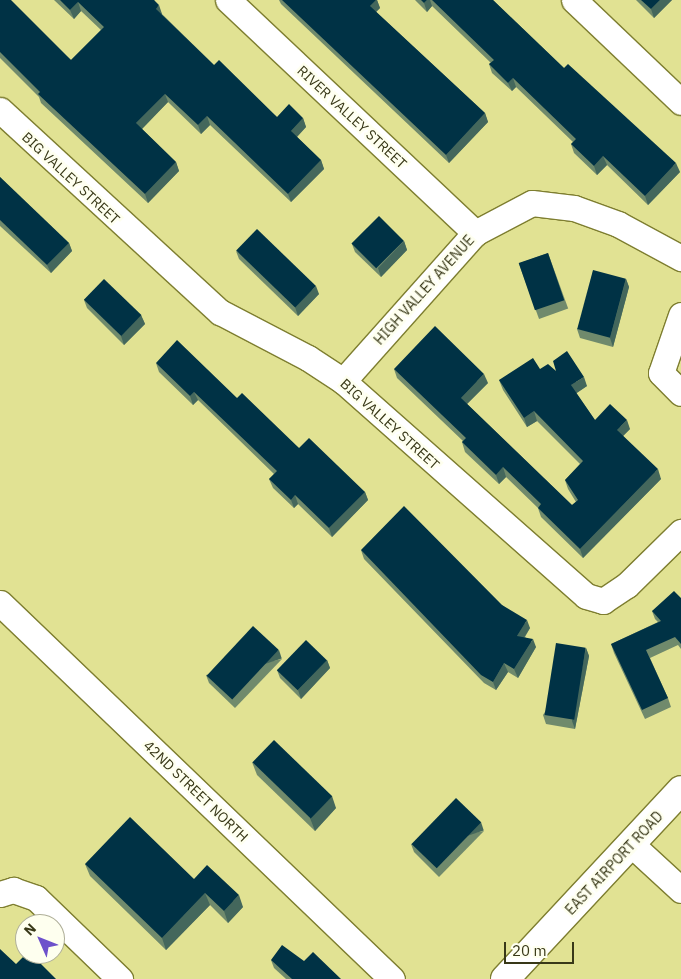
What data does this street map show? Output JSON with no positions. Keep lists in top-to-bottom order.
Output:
{
  "streets": {
    "street": [
      "RIVER VALLEY STREET",
      "BIG VALLEY STREET",
      "HIGH VALLEY AVENUE",
      "42ND STREET NORTH",
      "EAST AIRPORT ROAD"
    ]
  },
  "crossings": [
    ["RIVER VALLEY STREET", "HIGH VALLEY AVENUE"],
    ["BIG VALLEY STREET", "HIGH VALLEY AVENUE"]
  ],
  "scale_bar": "20 m",
  "north": "top left"
}
